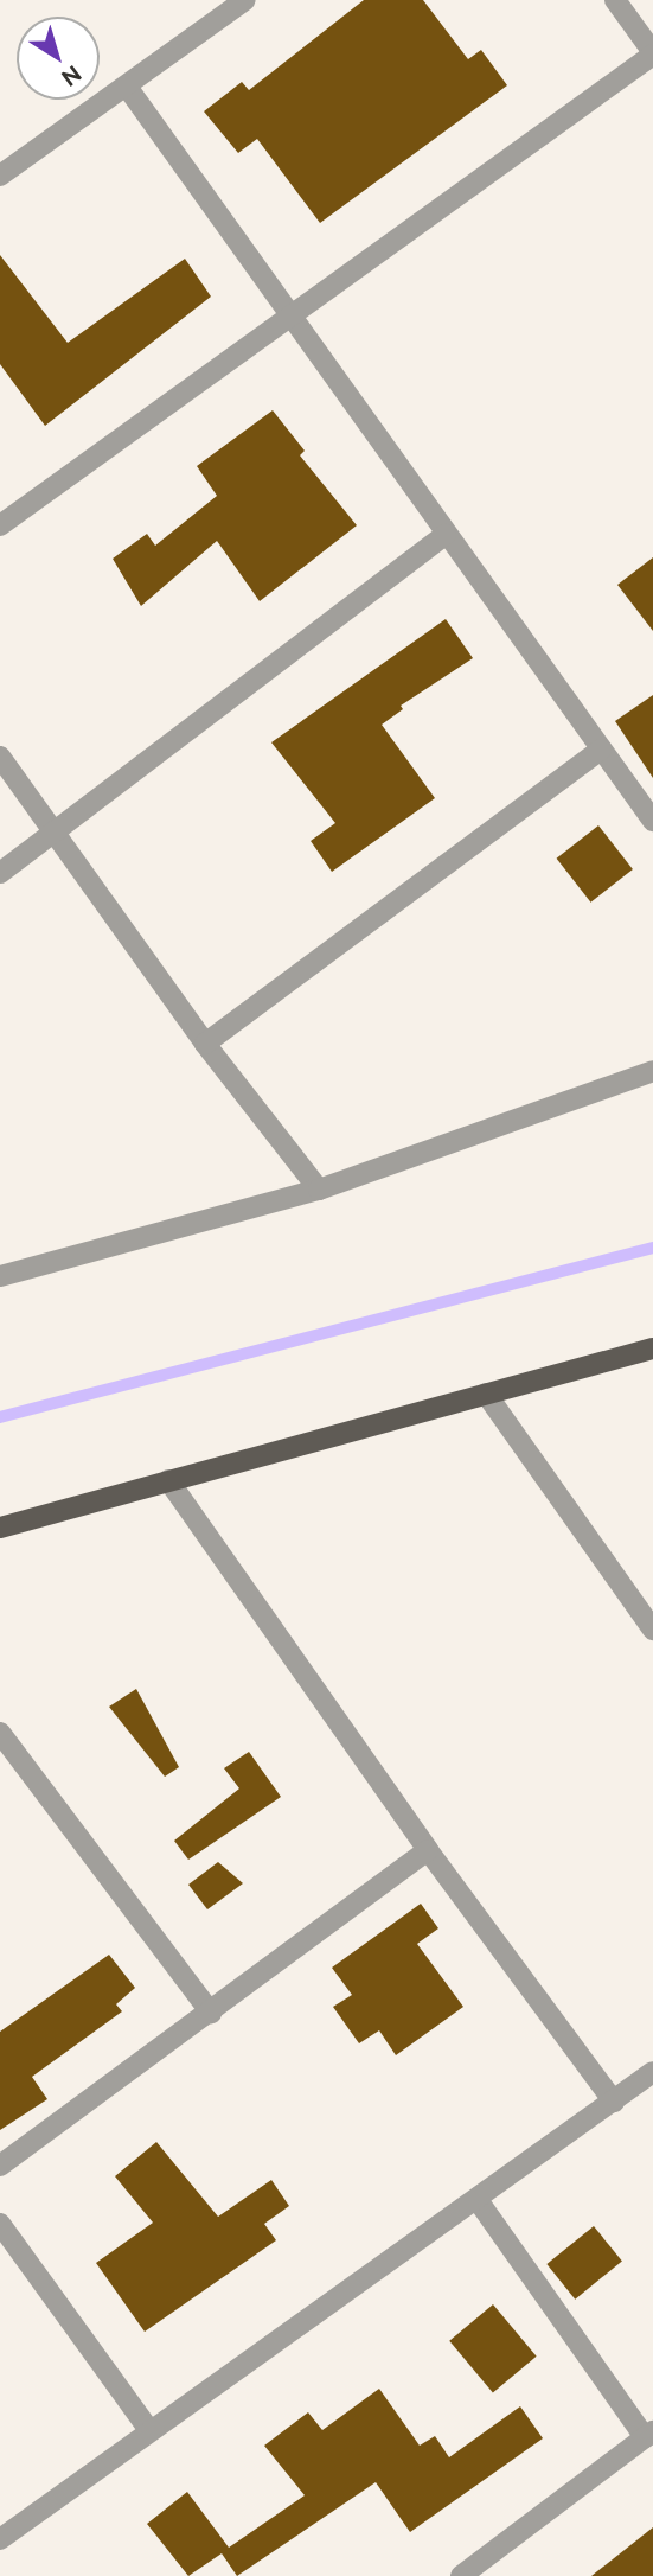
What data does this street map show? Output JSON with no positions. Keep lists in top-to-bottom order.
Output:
{
  "north": "bottom right"
}
